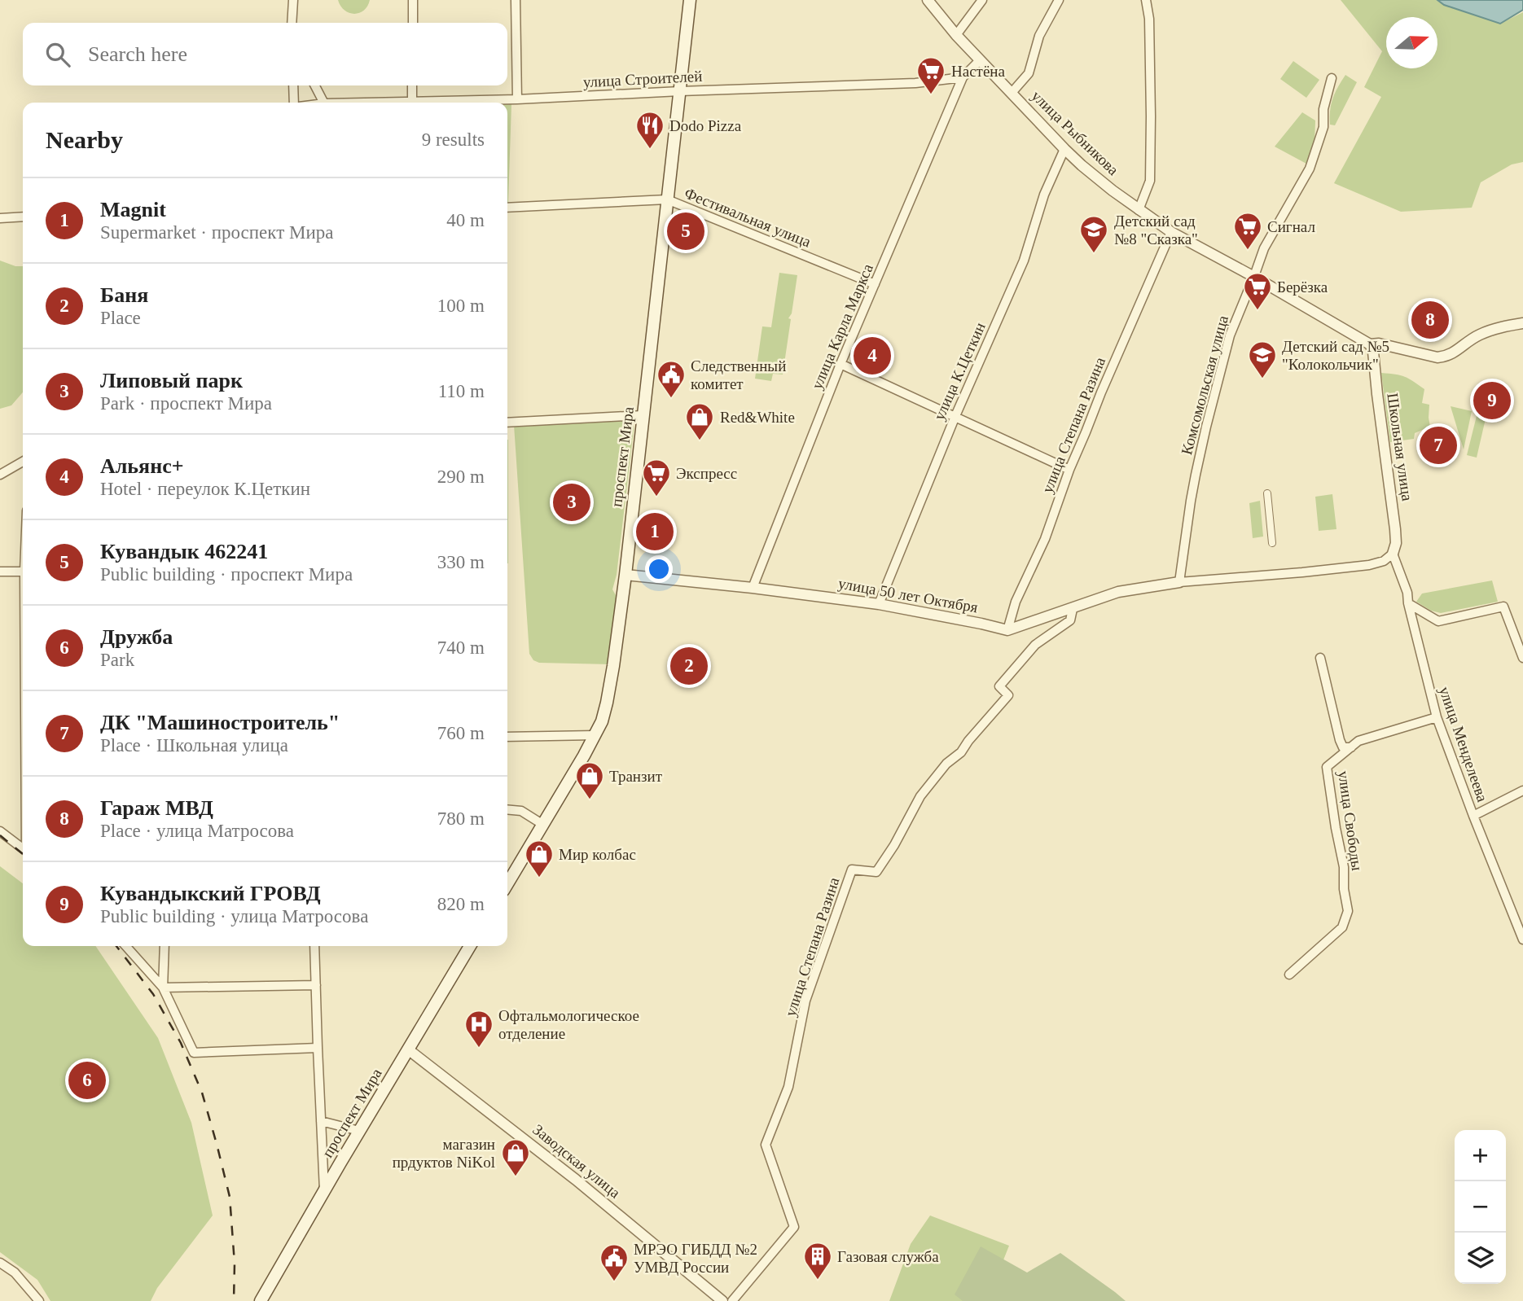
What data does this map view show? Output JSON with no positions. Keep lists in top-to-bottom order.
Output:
{
  "streets": {
    "main road": ["проспект Мира"],
    "street": [
      "улица Строителей",
      "улица Рыбникова",
      "Фестивальная улица",
      "улица Карла Маркса",
      "улица К.Цеткин",
      "Комсомольская улица",
      "улица Степана Разина",
      "Школьная улица",
      "улица 50 лет Октября",
      "улица Менделеева",
      "улица Свободы",
      "Заводская улица"
    ]
  },
  "crossings": [
    ["улица Строителей", "улица Карла Маркса"],
    ["улица Строителей", "проспект Мира"],
    ["улица Рыбникова", "улица К.Цеткин"],
    ["улица Рыбникова", "Комсомольская улица"],
    ["улица Рыбникова", "улица Степана Разина"],
    ["Фестивальная улица", "улица Карла Маркса"],
    ["Фестивальная улица", "проспект Мира"],
    ["улица Карла Маркса", "улица 50 лет Октября"],
    ["улица К.Цеткин", "улица 50 лет Октября"],
    ["улица Степана Разина", "улица 50 лет Октября"],
    ["Школьная улица", "улица Менделеева"],
    ["проспект Мира", "улица 50 лет Октября"],
    ["проспект Мира", "Заводская улица"],
    ["улица Менделеева", "улица Свободы"]
  ],
  "places": {
    "supermarket": [
      "Настёна",
      "Сигнал",
      "Берёзка",
      "Экспресс"
    ],
    "restaurant": ["Dodo Pizza"],
    "school or university": ["Детский сад №8 \"Сказка\"", "Детский сад №5 \"Колокольчик\""],
    "public building": ["Следственный комитет", "МРЭО ГИБДД №2 УМВД России"],
    "shop": [
      "Red&White",
      "Транзит",
      "Мир колбас",
      "магазин прдуктов NiKol"
    ],
    "hospital": ["Офтальмологическое отделение"],
    "building": ["Газовая служба"]
  },
  "north": "right",
  "page": {
    "search": "Search here",
    "heading": ["Nearby", "9 results"],
    "list": [
      {
        "mark": "1",
        "name": "Magnit",
        "note": "Supermarket · проспект Мира",
        "value": "40 m"
      },
      {
        "mark": "2",
        "name": "Баня",
        "note": "Place",
        "value": "100 m"
      },
      {
        "mark": "3",
        "name": "Липовый парк",
        "note": "Park · проспект Мира",
        "value": "110 m"
      },
      {
        "mark": "4",
        "name": "Альянс+",
        "note": "Hotel · переулок К.Цеткин",
        "value": "290 m"
      },
      {
        "mark": "5",
        "name": "Кувандык 462241",
        "note": "Public building · проспект Мира",
        "value": "330 m"
      },
      {
        "mark": "6",
        "name": "Дружба",
        "note": "Park",
        "value": "740 m"
      },
      {
        "mark": "7",
        "name": "ДК \"Машиностроитель\"",
        "note": "Place · Школьная улица",
        "value": "760 m"
      },
      {
        "mark": "8",
        "name": "Гараж МВД",
        "note": "Place · улица Матросова",
        "value": "780 m"
      },
      {
        "mark": "9",
        "name": "Кувандыкский ГРОВД",
        "note": "Public building · улица Матросова",
        "value": "820 m"
      }
    ],
    "pins": [
      "5",
      "8",
      "4",
      "9",
      "7",
      "3",
      "1",
      "2",
      "6"
    ],
    "map_buttons": ["+", "−"]
  }
}
